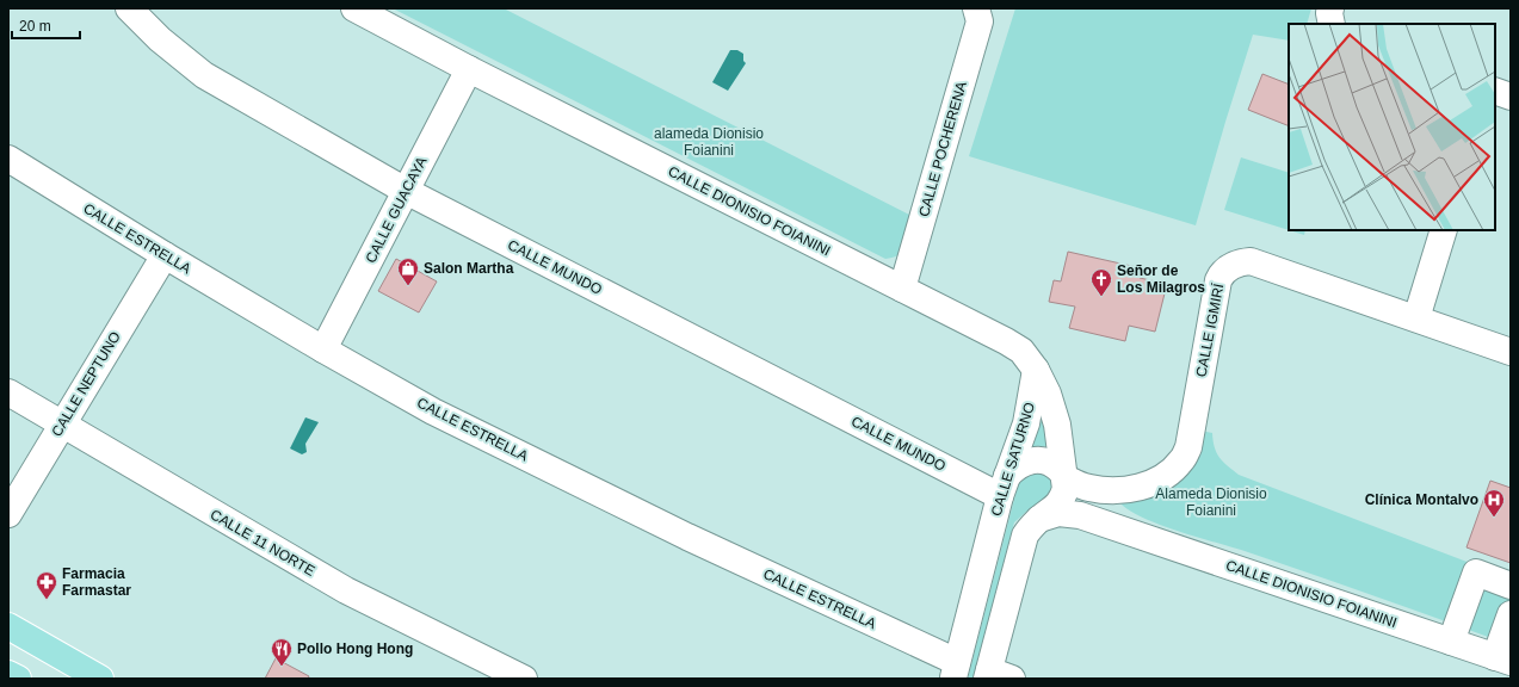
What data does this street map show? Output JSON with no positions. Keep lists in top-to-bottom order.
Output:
{
  "streets": {
    "street": [
      "CALLE POCHERENA",
      "CALLE GUACAYA",
      "CALLE DIONISIO FOIANINI",
      "CALLE ESTRELLA",
      "CALLE MUNDO",
      "CALLE IGMIRÍ",
      "CALLE NEPTUNO",
      "CALLE SATURNO",
      "CALLE 11 NORTE"
    ]
  },
  "crossings": [
    ["CALLE POCHERENA", "CALLE DIONISIO FOIANINI"],
    ["CALLE GUACAYA", "CALLE DIONISIO FOIANINI"],
    ["CALLE GUACAYA", "CALLE ESTRELLA"],
    ["CALLE GUACAYA", "CALLE MUNDO"],
    ["CALLE DIONISIO FOIANINI", "CALLE IGMIRÍ"],
    ["CALLE DIONISIO FOIANINI", "CALLE SATURNO"],
    ["CALLE ESTRELLA", "CALLE NEPTUNO"],
    ["CALLE ESTRELLA", "CALLE SATURNO"],
    ["CALLE MUNDO", "CALLE IGMIRÍ"],
    ["CALLE MUNDO", "CALLE SATURNO"],
    ["CALLE IGMIRÍ", "CALLE SATURNO"],
    ["CALLE NEPTUNO", "CALLE 11 NORTE"]
  ],
  "parks": ["alameda Dionisio Foianini", "Alameda Dionisio Foianini"],
  "places": {
    "shop": ["Salon Martha"],
    "church": ["Señor de Los Milagros"],
    "hospital": ["Clínica Montalvo"],
    "pharmacy": ["Farmacia Farmastar"],
    "restaurant": ["Pollo Hong Hong"]
  },
  "scale_bar": "20 m"
}
